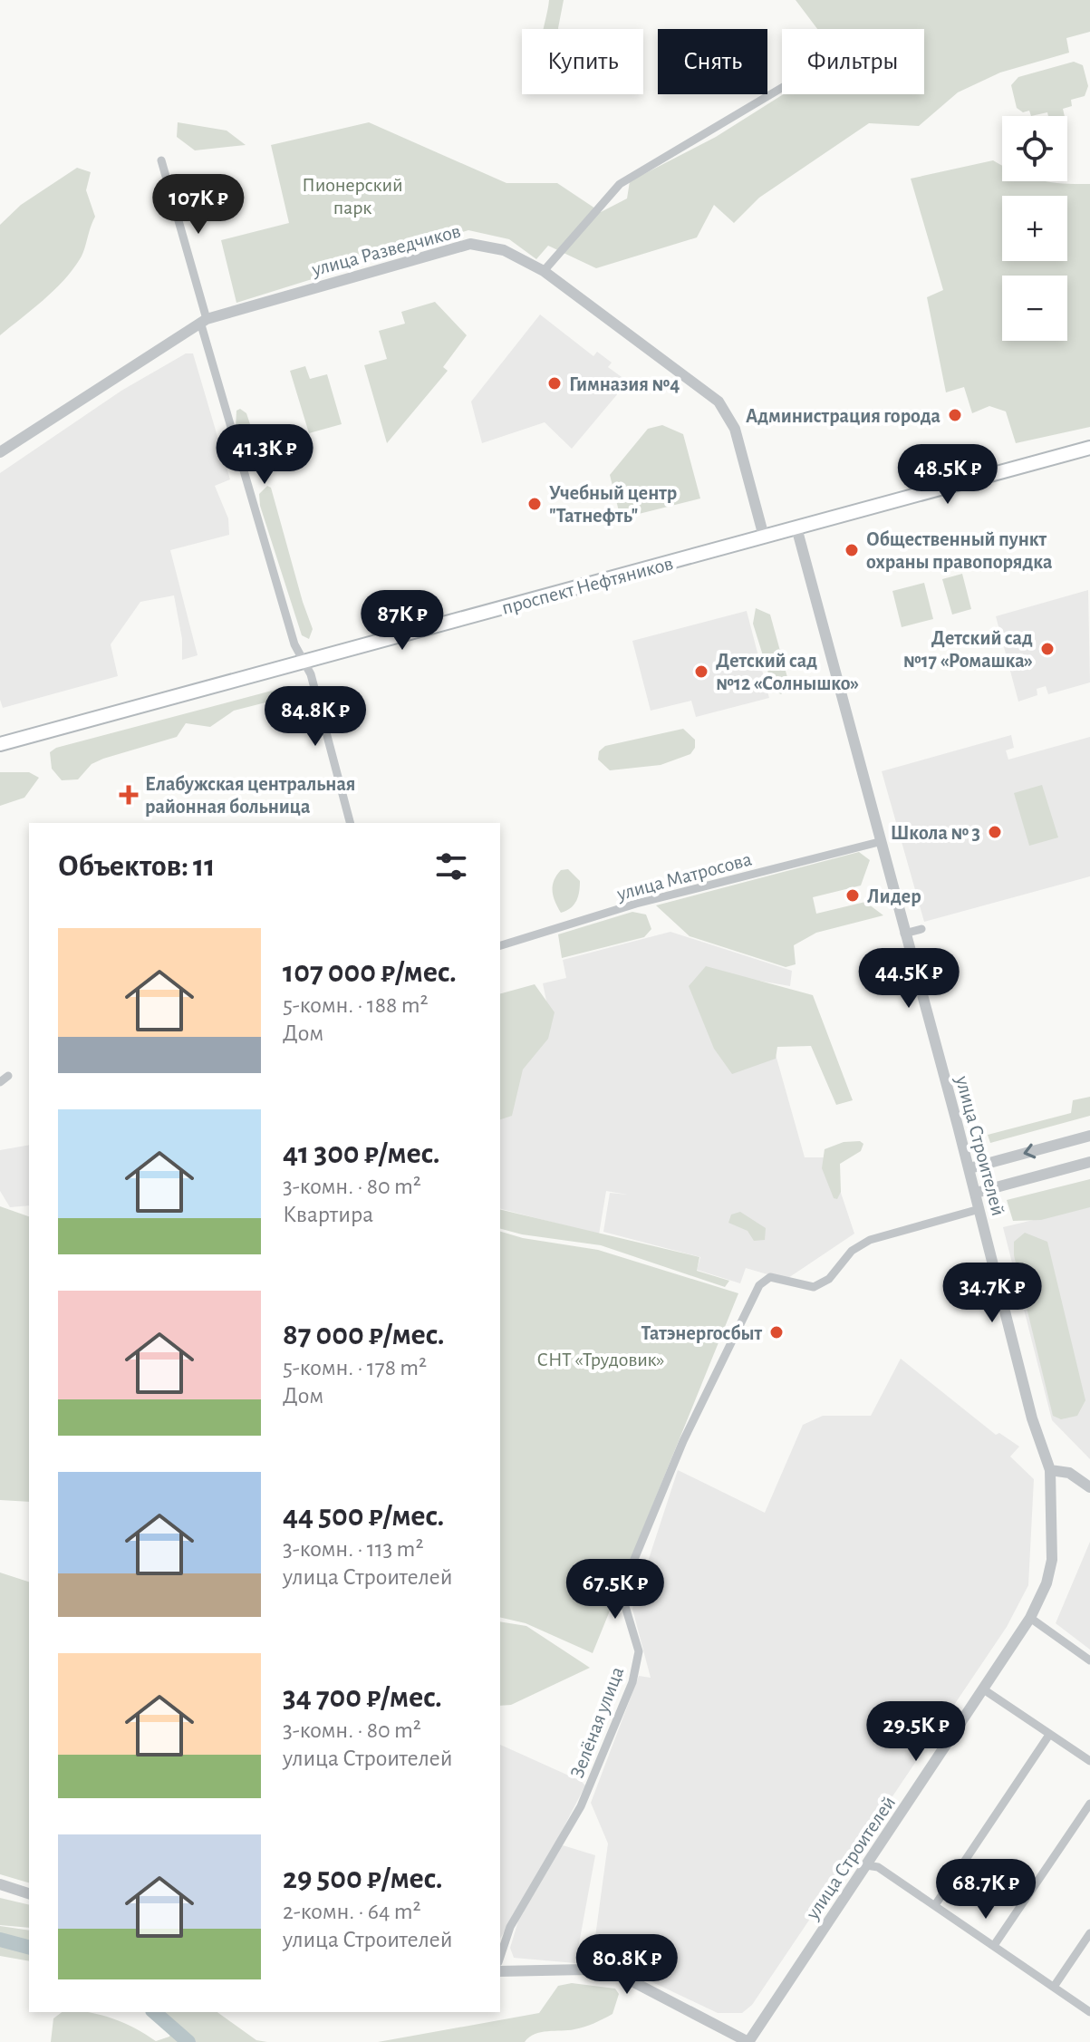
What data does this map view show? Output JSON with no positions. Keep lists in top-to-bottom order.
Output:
{
  "streets": {
    "main road": ["проспект Нефтяников"],
    "street": [
      "улица Разведчиков",
      "улица Матросова",
      "улица Строителей",
      "Зелёная улица"
    ]
  },
  "crossings": [
    ["улица Разведчиков", "проспект Нефтяников"],
    ["проспект Нефтяников", "улица Строителей"],
    ["улица Матросова", "улица Строителей"],
    ["улица Строителей", "Зелёная улица"]
  ],
  "parks": ["Пионерский парк", "СНТ «Трудовик»"],
  "places": {
    "other": [
      "Гимназия №4",
      "Администрация города",
      "Учебный центр \"Татнефть\"",
      "Общественный пункт охраны правопорядка",
      "Детский сад №17 «Ромашка»",
      "Детский сад №12 «Солнышко»",
      "Школа № 3",
      "Лидер",
      "Татэнергосбыт"
    ],
    "health": ["Елабужская центральная районная больница"]
  },
  "page": {
    "chip": ["Купить", "Снять", "Фильтры"],
    "map_buttons": ["+", "−"],
    "price": [
      "107K ₽",
      "41.3K ₽",
      "48.5K ₽",
      "87K ₽",
      "84.8K ₽",
      "44.5K ₽",
      "34.7K ₽",
      "67.5K ₽",
      "29.5K ₽",
      "68.7K ₽",
      "80.8K ₽"
    ],
    "heading": "Объектов: 11",
    "list": [
      {
        "name": "107 000 ₽/мес.",
        "note": "5-комн. · 188 m² · Дом"
      },
      {
        "name": "41 300 ₽/мес.",
        "note": "3-комн. · 80 m² · Квартира"
      },
      {
        "name": "87 000 ₽/мес.",
        "note": "5-комн. · 178 m² · Дом"
      },
      {
        "name": "44 500 ₽/мес.",
        "note": "3-комн. · 113 m² · улица Строителей"
      },
      {
        "name": "34 700 ₽/мес.",
        "note": "3-комн. · 80 m² · улица Строителей"
      },
      {
        "name": "29 500 ₽/мес.",
        "note": "2-комн. · 64 m² · улица Строителей"
      }
    ]
  }
}
